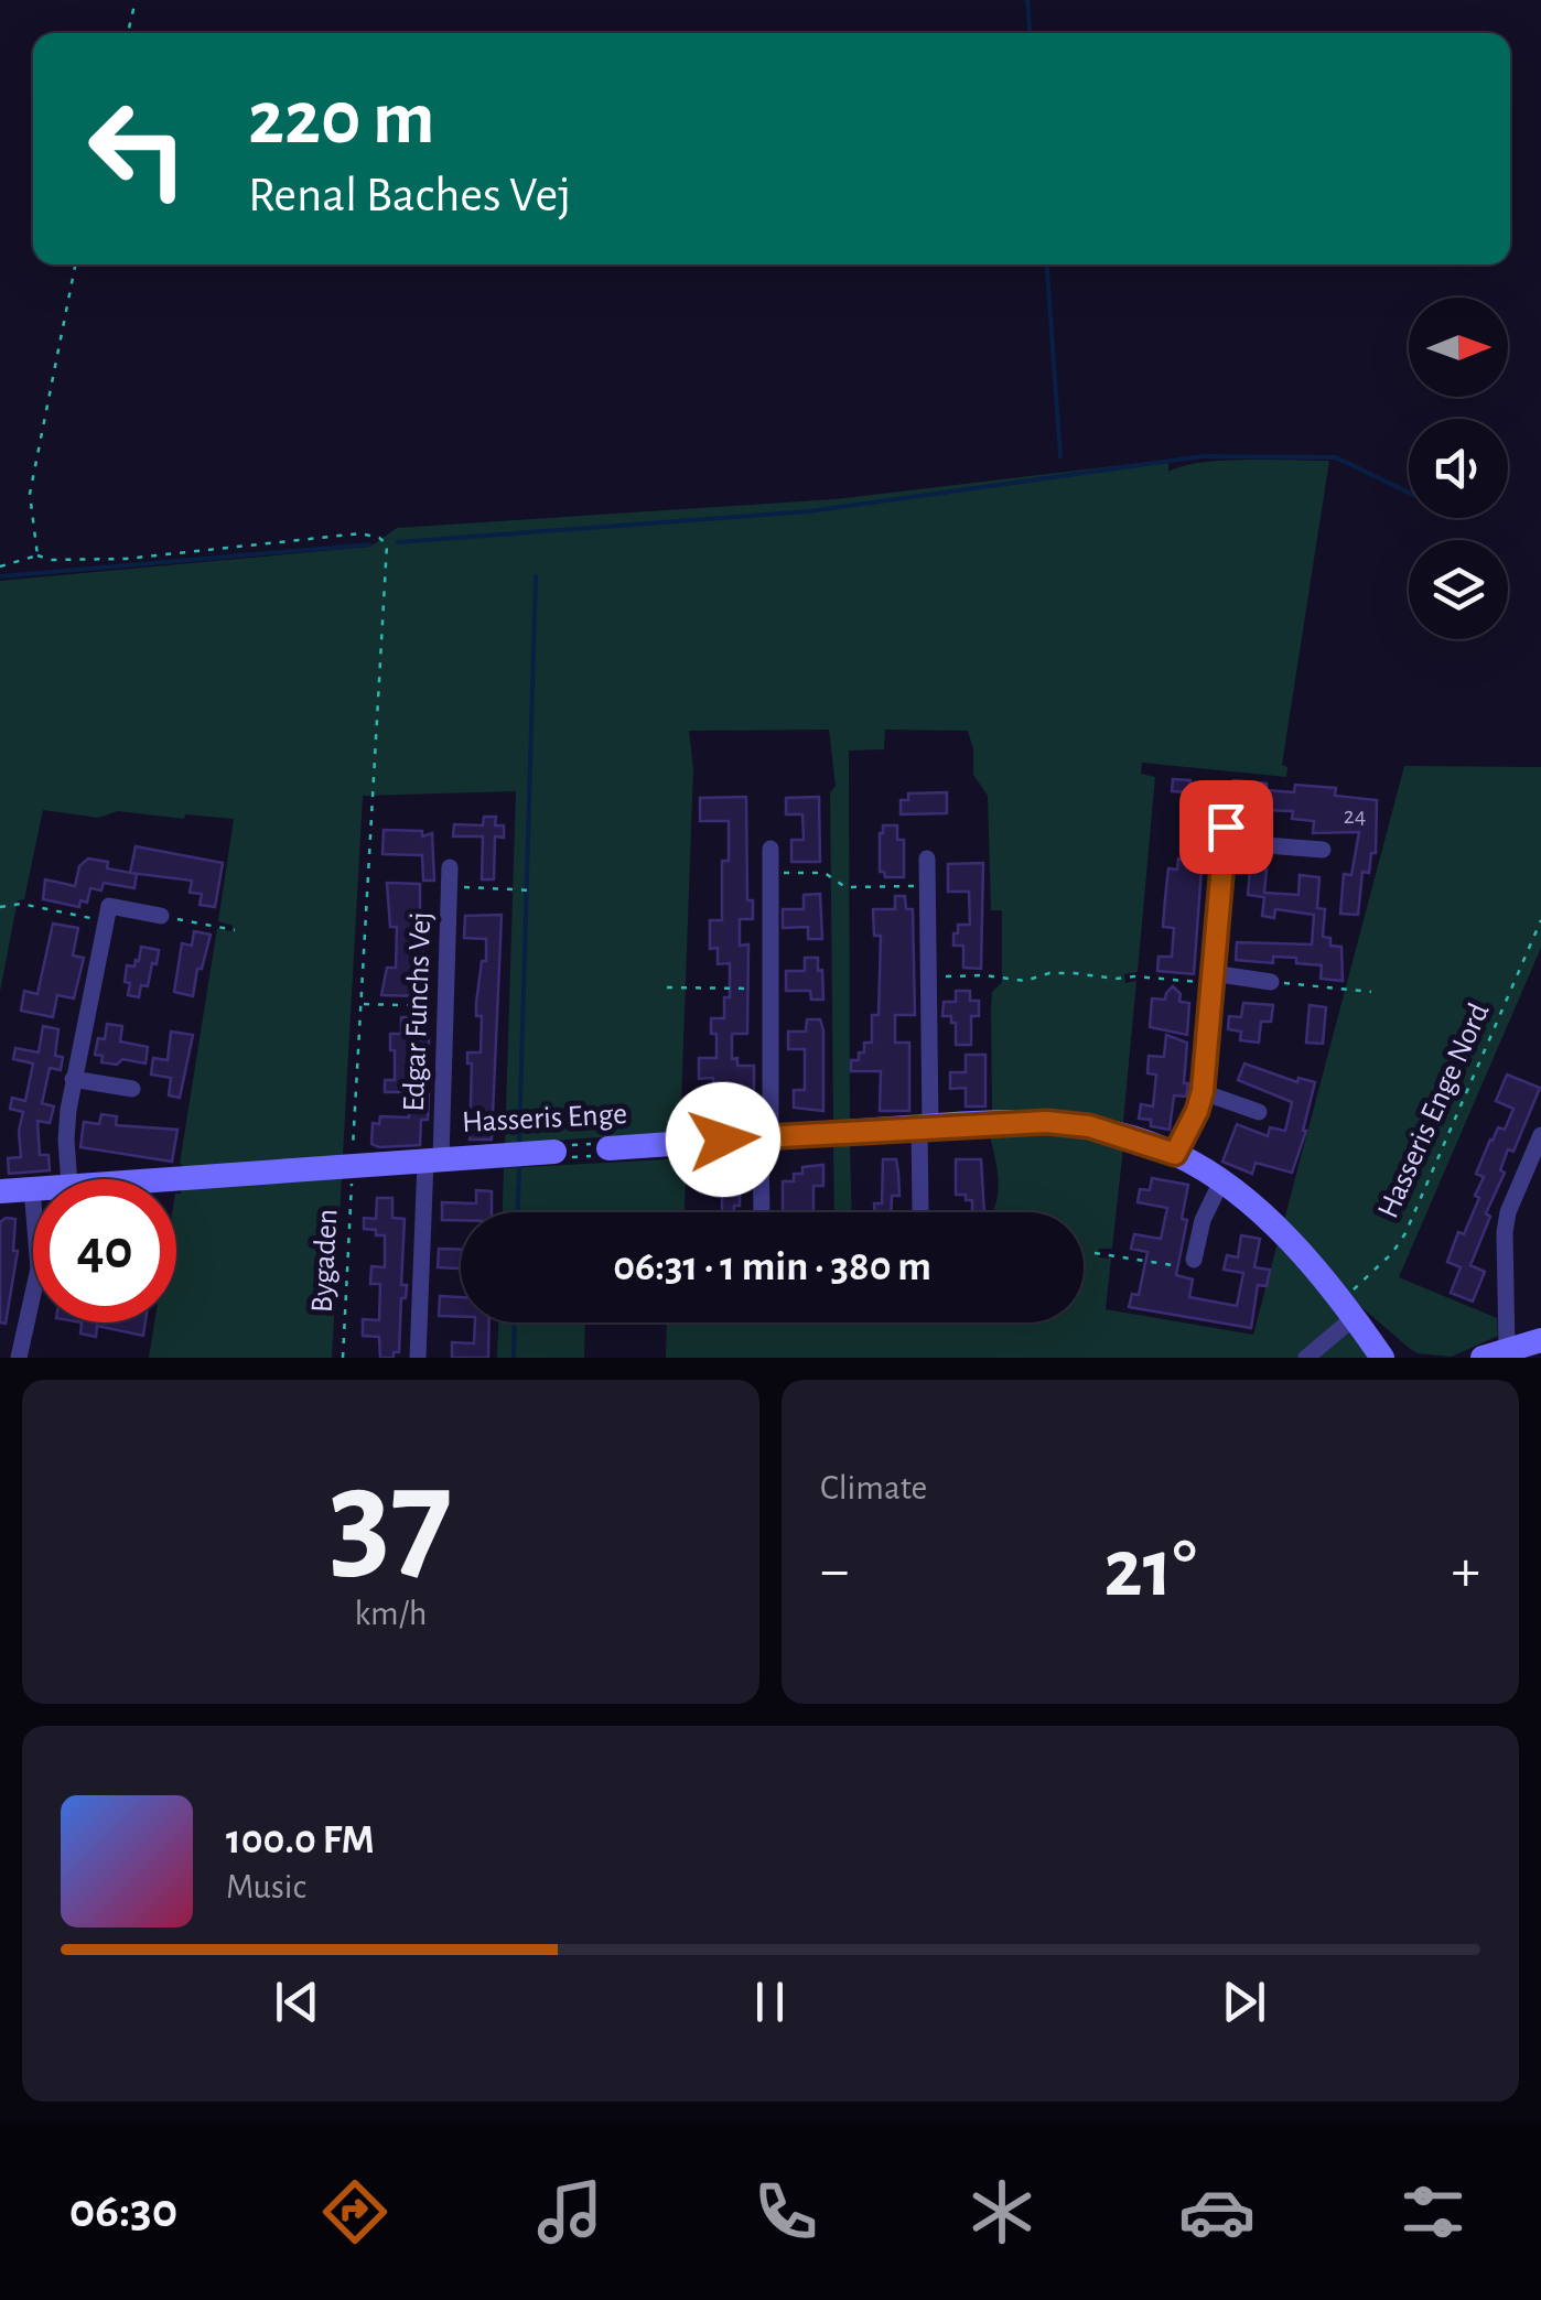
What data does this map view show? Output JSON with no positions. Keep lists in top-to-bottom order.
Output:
{
  "streets": {
    "street": ["Edgar Funchs Vej", "Hasseris Enge"],
    "path": ["Hasseris Enge Nord", "Bygaden"]
  },
  "crossings": [
    ["Edgar Funchs Vej", "Hasseris Enge"],
    ["Hasseris Enge Nord", "Hasseris Enge"],
    ["Hasseris Enge", "Bygaden"]
  ],
  "house_numbers": ["24"],
  "north": "right",
  "page": {
    "turn": ["220 m", "Renal Baches Vej"],
    "limit": "40",
    "trip": "06:31 · 1 min · 380 m",
    "tile": [
      ["37", "km/h"],
      "Climate"
    ],
    "heat": ["−", "21°", "+"],
    "song": ["100.0 FM", "Music"],
    "tabs": "06:30"
  }
}
